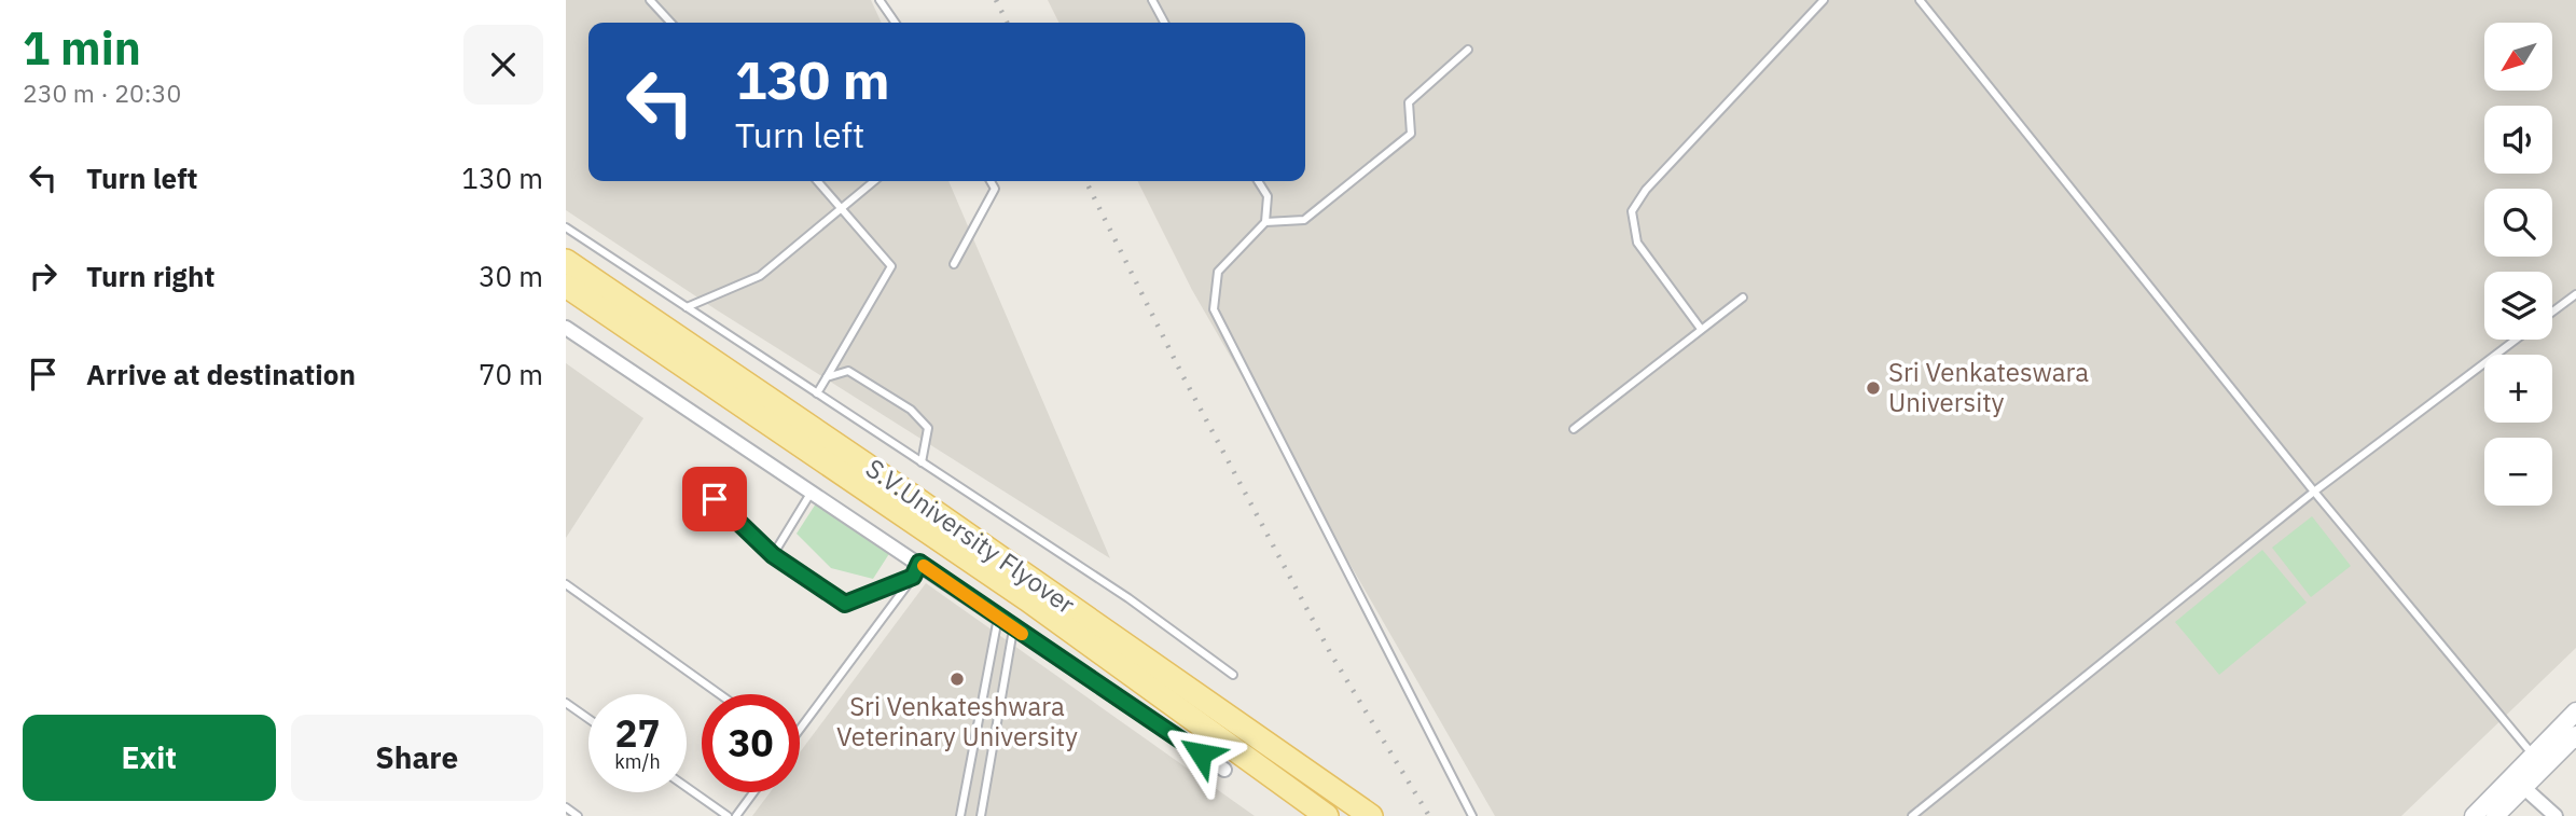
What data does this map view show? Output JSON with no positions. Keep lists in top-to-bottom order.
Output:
{
  "streets": {
    "main road": ["S.V.University Flyover"]
  },
  "places": ["Sri Venkateswara University", "Sri Venkateshwara Veterinary University"],
  "north": "bottom left",
  "page": {
    "heading": ["1 min", "230 m · 20:30"],
    "map_buttons": ["+", "−"],
    "turn": ["130 m", "Turn left"],
    "list": [
      {
        "name": "Turn left",
        "value": "130 m"
      },
      {
        "name": "Turn right",
        "value": "30 m"
      },
      {
        "name": "Arrive at destination",
        "value": "70 m"
      }
    ],
    "speed": "27 km/h",
    "limit": "30",
    "buttons": ["Exit", "Share"]
  }
}
